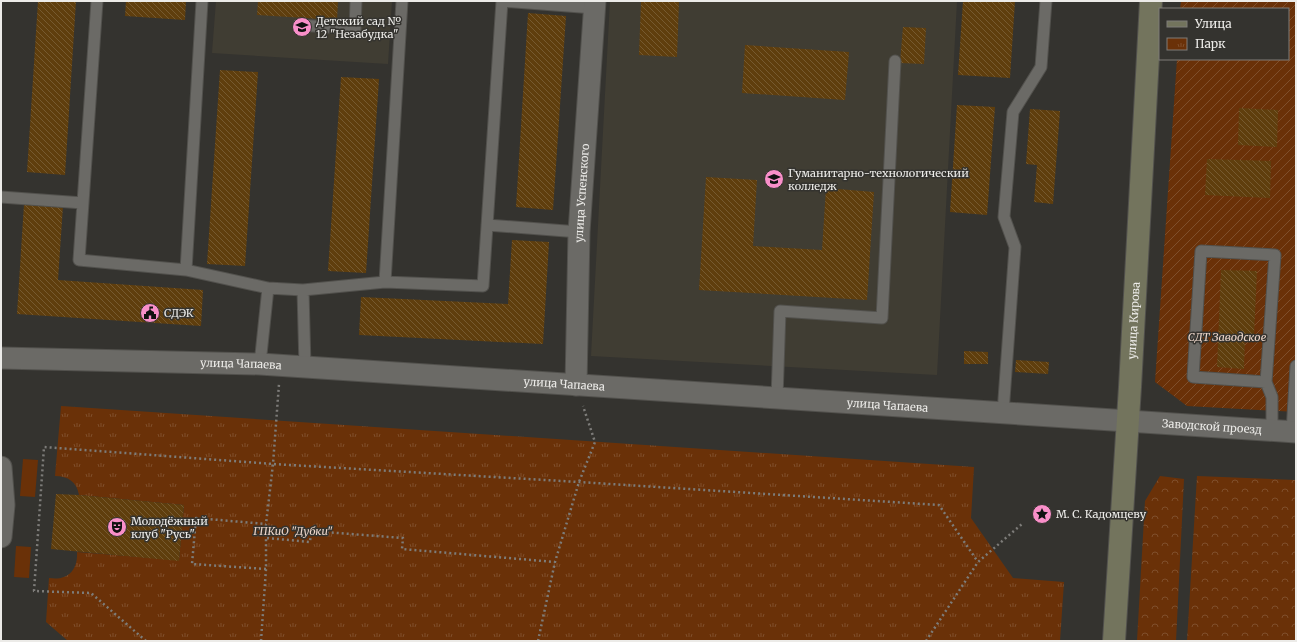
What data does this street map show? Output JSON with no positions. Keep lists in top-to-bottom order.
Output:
{
  "streets": {
    "main road": ["улица Кирова"],
    "street": ["улица Успенского", "улица Чапаева", "Заводской проезд"]
  },
  "crossings": [
    ["улица Успенского", "улица Чапаева"],
    ["улица Кирова", "улица Чапаева"],
    ["улица Кирова", "Заводской проезд"],
    ["улица Чапаева", "Заводской проезд"]
  ],
  "parks": ["СДТ Заводское", "ГПКиО \"Дубки\""],
  "places": {
    "school or university": ["Детский сад № 12 \"Незабудка\"", "Гуманитарно-технологический колледж"],
    "public building": ["СДЭК"],
    "place": ["М. С. Кадомцеву"],
    "theatre": ["Молодёжный клуб \"Русь\""]
  },
  "legend": ["Улица", "Парк"]
}
